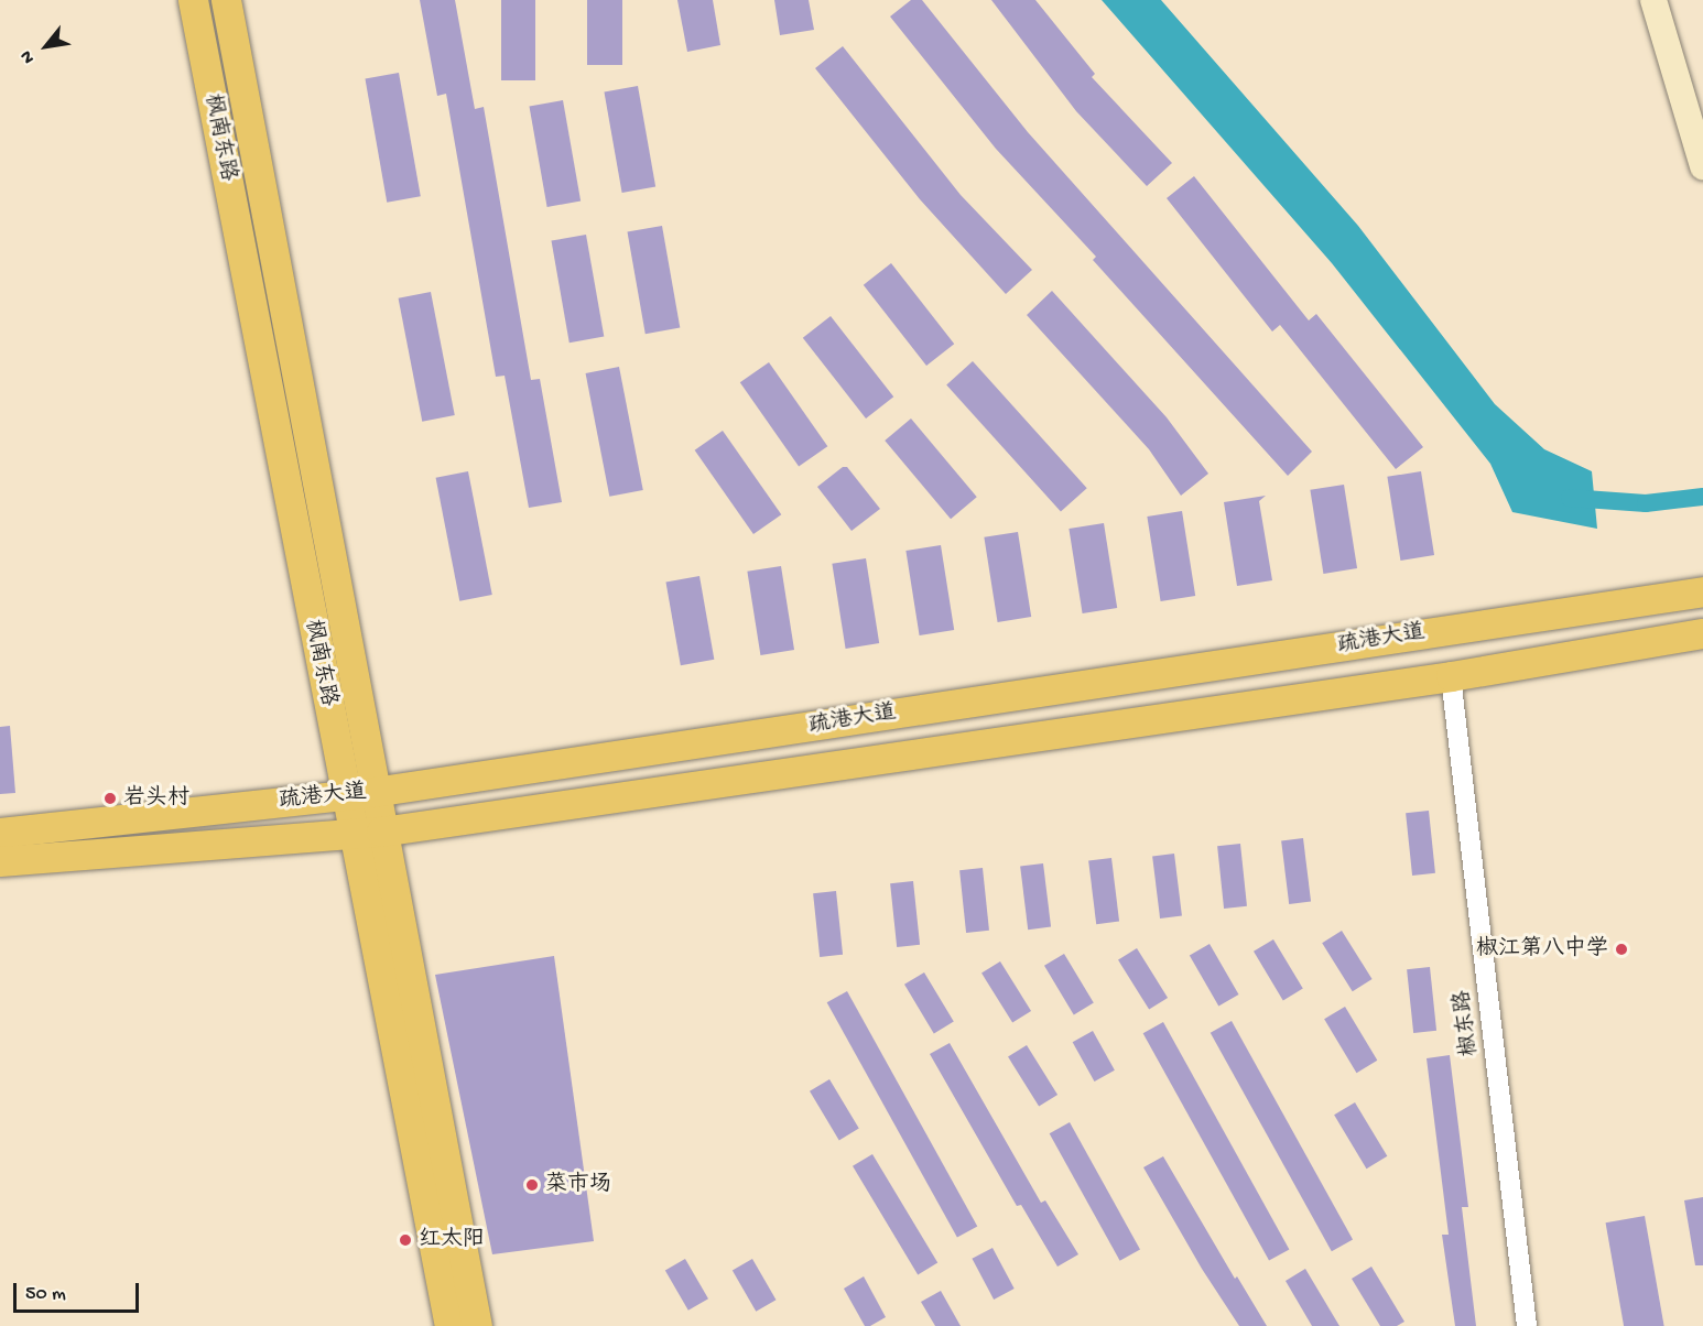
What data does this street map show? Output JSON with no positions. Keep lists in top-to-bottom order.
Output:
{
  "streets": {
    "main road": ["枫南东路", "疏港大道"],
    "street": ["椒东路"]
  },
  "crossings": [
    ["枫南东路", "疏港大道"],
    ["疏港大道", "椒东路"]
  ],
  "places": [
    "岩头村",
    "椒江第八中学",
    "菜市场",
    "红太阳"
  ],
  "scale_bar": "50 m",
  "north": "bottom left"
}
